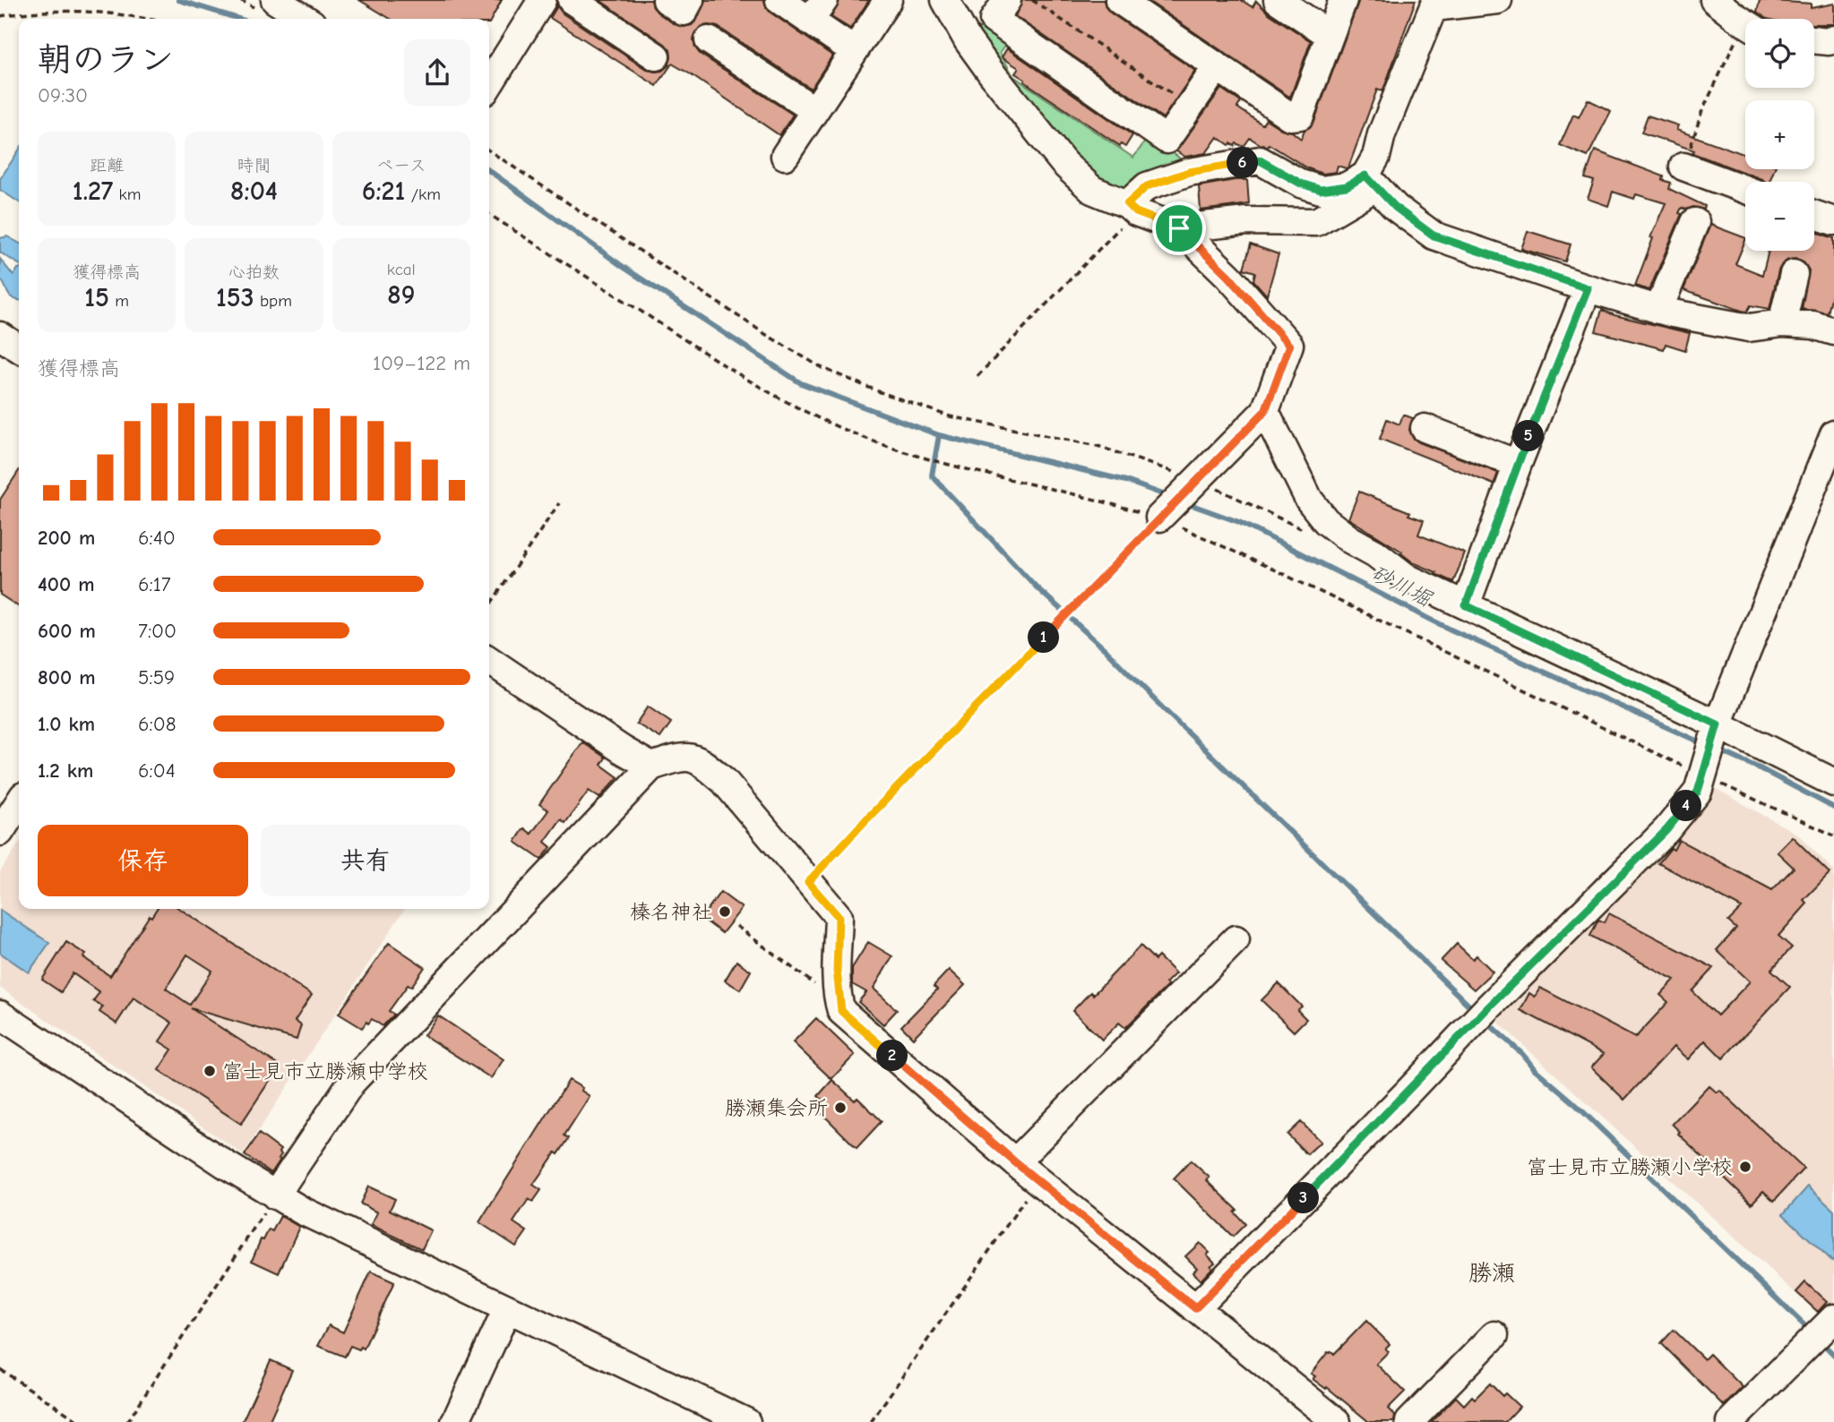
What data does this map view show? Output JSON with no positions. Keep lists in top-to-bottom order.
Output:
{
  "districts": ["勝瀬"],
  "water": ["砂川堀"],
  "places": [
    "榛名神社",
    "富士見市立勝瀬中学校",
    "勝瀬集会所",
    "富士見市立勝瀬小学校"
  ],
  "page": {
    "map_buttons": ["+", "−"],
    "heading": ["朝のラン", "09:30"],
    "stats": [
      ["距離", "1.27 km"],
      ["時間", "8:04"],
      ["ペース", "6:21 /km"],
      ["獲得標高", "15 m"],
      ["心拍数", "153 bpm"],
      ["kcal", "89"]
    ],
    "pins": [
      "6",
      "5",
      "1",
      "4",
      "2",
      "3"
    ],
    "chart": ["獲得標高", "109–122 m"],
    "list": [
      {
        "name": "200 m",
        "note": "6:40"
      },
      {
        "name": "400 m",
        "note": "6:17"
      },
      {
        "name": "600 m",
        "note": "7:00"
      },
      {
        "name": "800 m",
        "note": "5:59"
      },
      {
        "name": "1.0 km",
        "note": "6:08"
      },
      {
        "name": "1.2 km",
        "note": "6:04"
      }
    ],
    "buttons": ["保存", "共有"]
  }
}
